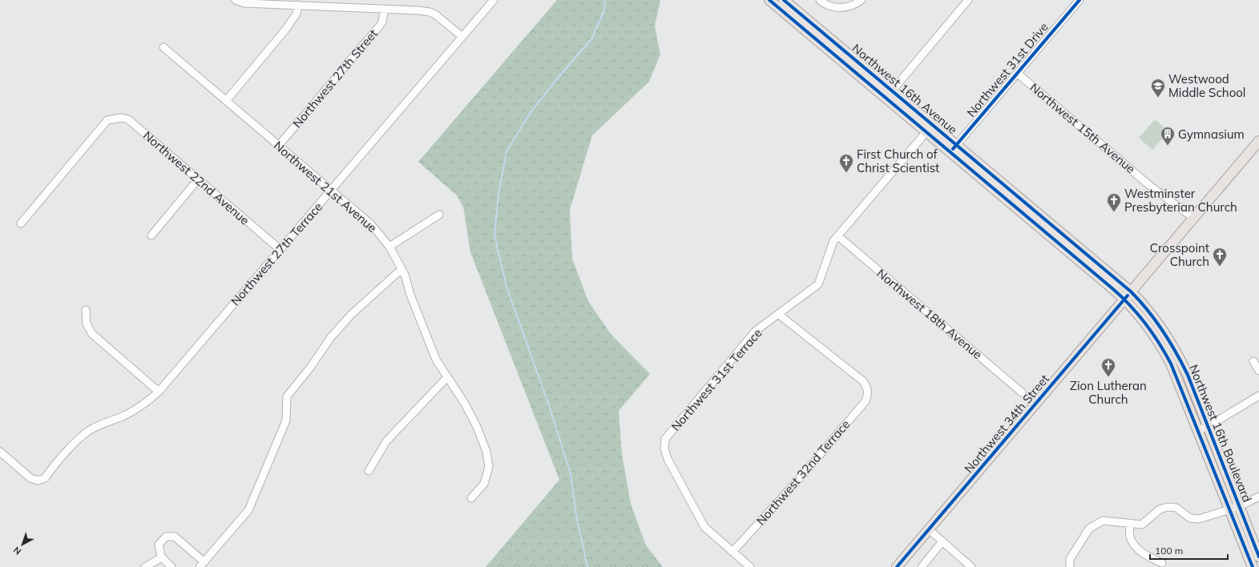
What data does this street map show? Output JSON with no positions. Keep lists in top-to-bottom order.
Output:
{
  "streets": {
    "main road": ["Northwest 16th Avenue", "Northwest 34th Street", "Northwest 16th Boulevard"],
    "street": [
      "Northwest 31st Drive",
      "Northwest 27th Street",
      "Northwest 15th Avenue",
      "Northwest 22nd Avenue",
      "Northwest 21st Avenue",
      "Northwest 27th Terrace",
      "Northwest 18th Avenue",
      "Northwest 31st Terrace",
      "Northwest 32nd Terrace"
    ]
  },
  "crossings": [
    ["Northwest 31st Drive", "Northwest 16th Avenue"],
    ["Northwest 31st Drive", "Northwest 15th Avenue"],
    ["Northwest 27th Street", "Northwest 21st Avenue"],
    ["Northwest 16th Avenue", "Northwest 31st Terrace"],
    ["Northwest 16th Avenue", "Northwest 34th Street"],
    ["Northwest 16th Avenue", "Northwest 16th Boulevard"],
    ["Northwest 15th Avenue", "Northwest 34th Street"],
    ["Northwest 22nd Avenue", "Northwest 27th Terrace"],
    ["Northwest 21st Avenue", "Northwest 27th Terrace"],
    ["Northwest 18th Avenue", "Northwest 31st Terrace"],
    ["Northwest 31st Terrace", "Northwest 32nd Terrace"],
    ["Northwest 34th Street", "Northwest 16th Boulevard"]
  ],
  "places": {
    "school or university": ["Westwood Middle School"],
    "building": ["Gymnasium"],
    "church": [
      "First Church of Christ Scientist",
      "Westminster Presbyterian Church",
      "Crosspoint Church",
      "Zion Lutheran Church"
    ]
  },
  "scale_bar": "100 m",
  "north": "bottom left"
}
